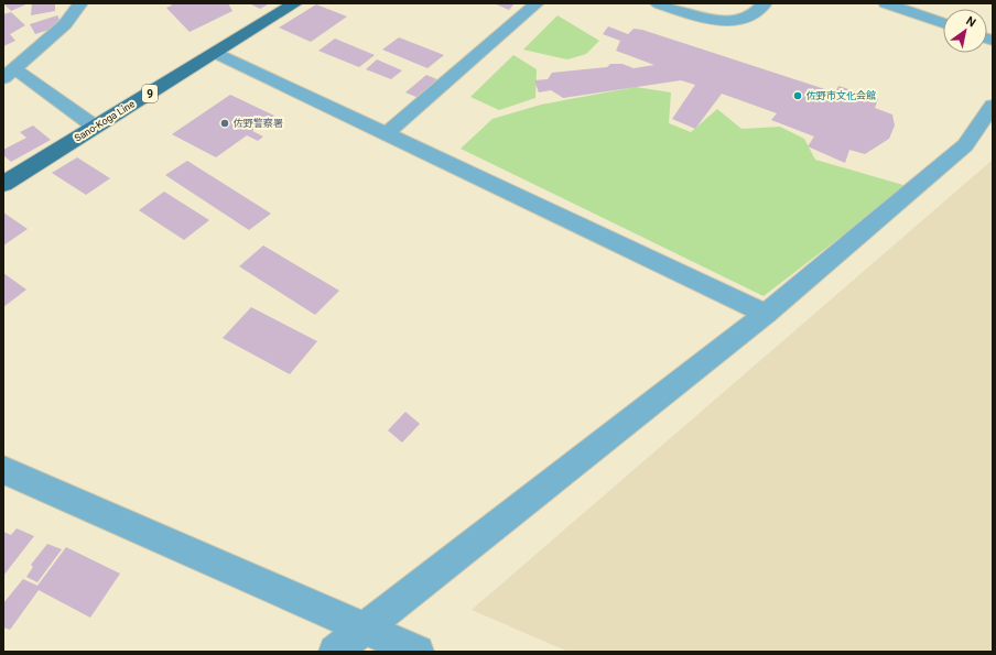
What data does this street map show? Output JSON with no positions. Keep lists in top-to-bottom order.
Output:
{
  "streets": {
    "main road": ["9", "Sano-Koga Line"]
  },
  "places": ["佐野市文化会館", "佐野警察署"],
  "north": "top right"
}
